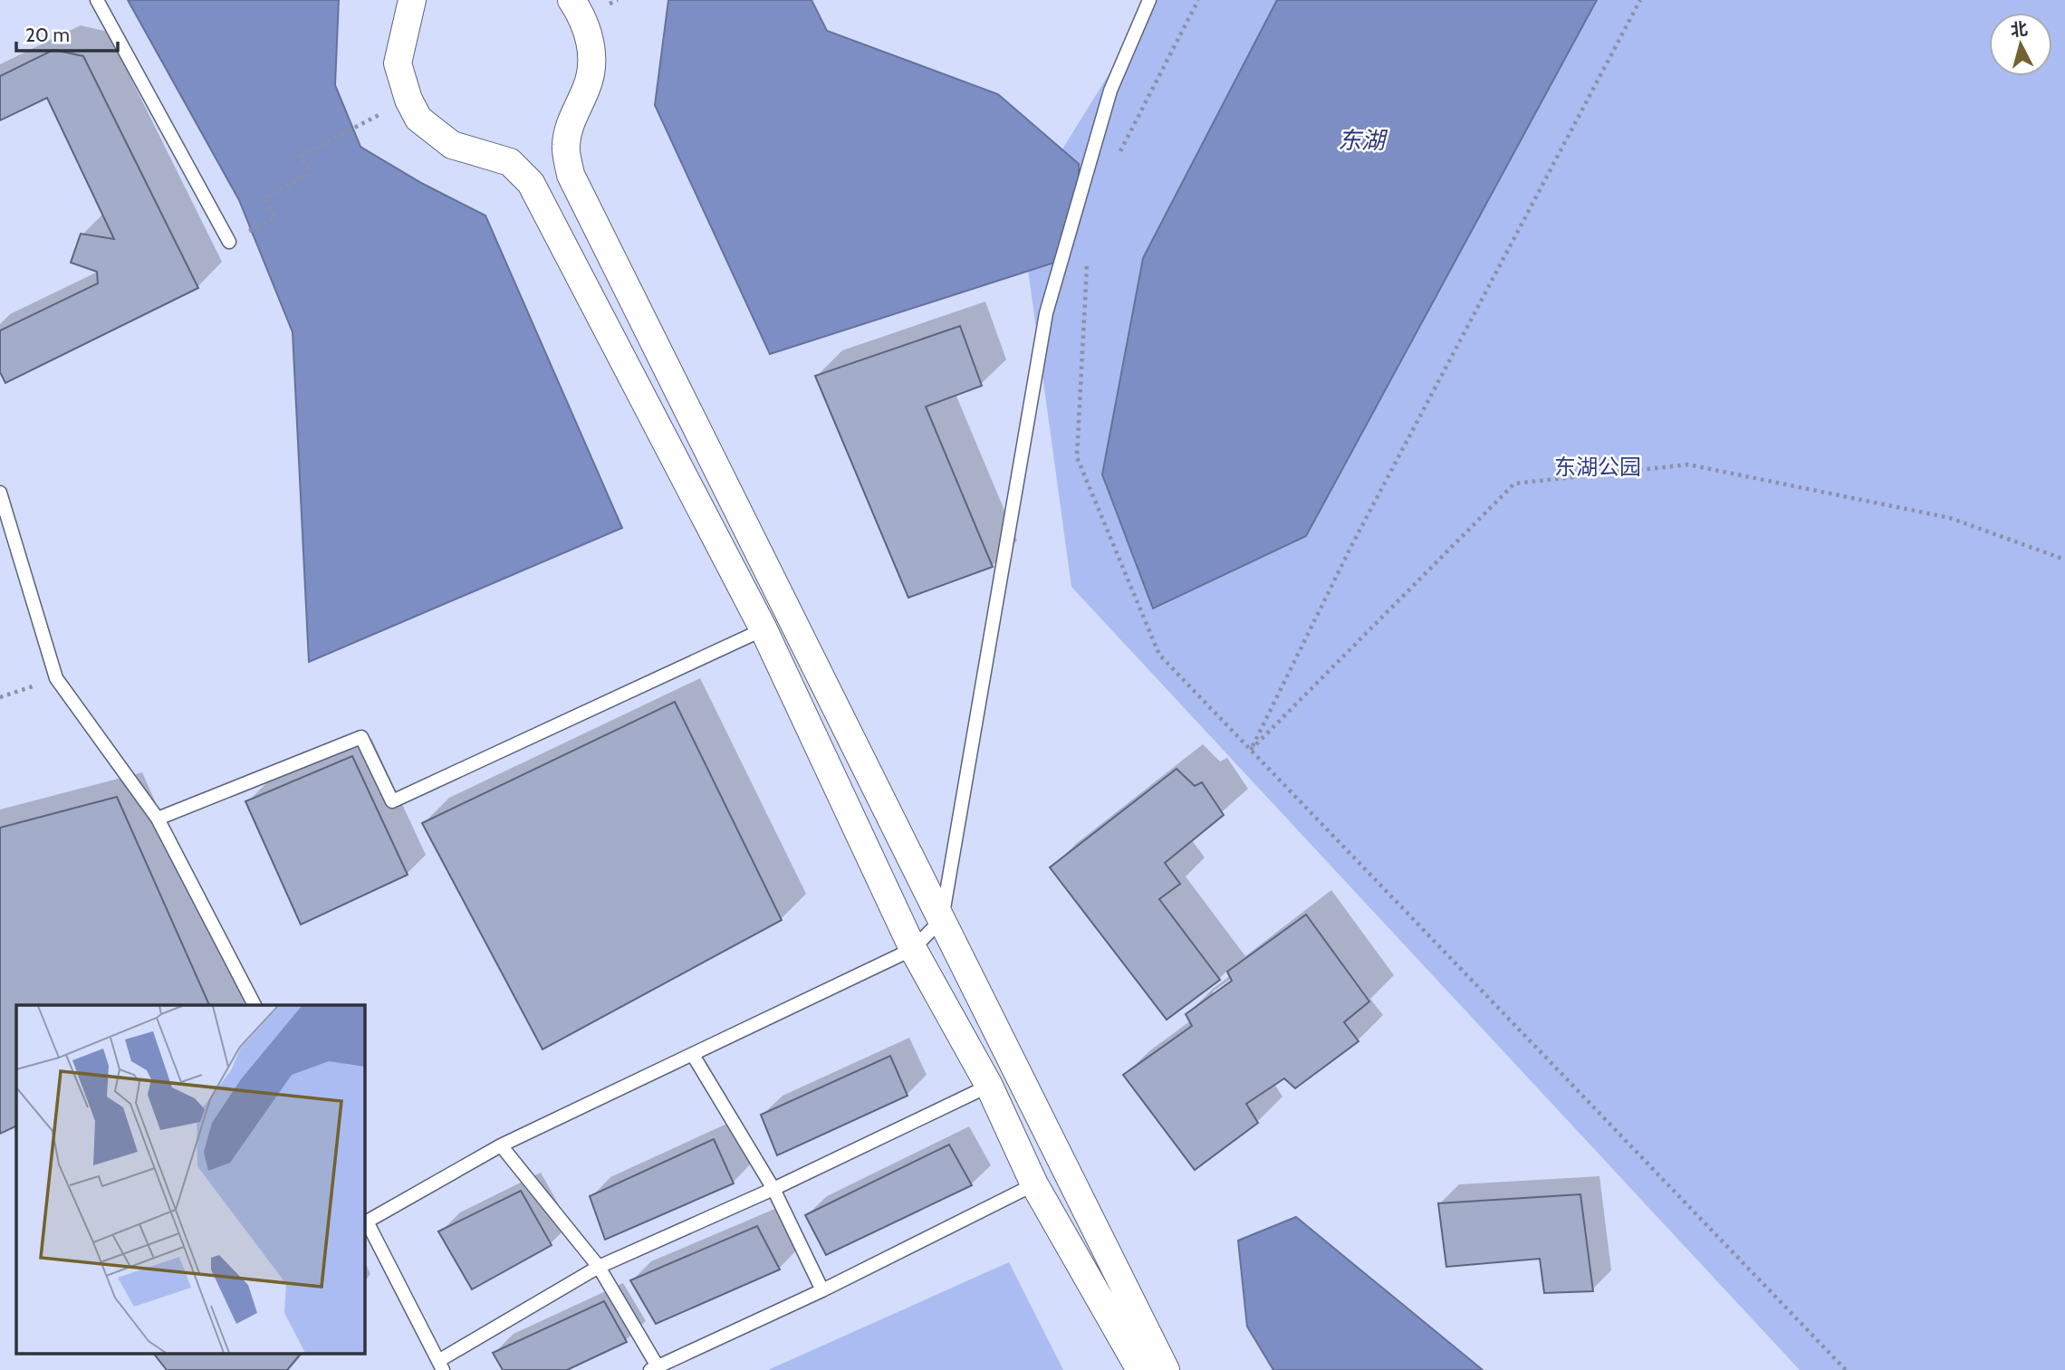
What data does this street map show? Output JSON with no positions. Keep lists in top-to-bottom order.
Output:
{
  "water": ["东湖"],
  "parks": ["东湖公园"],
  "scale_bar": "20 m",
  "north": "top"
}
